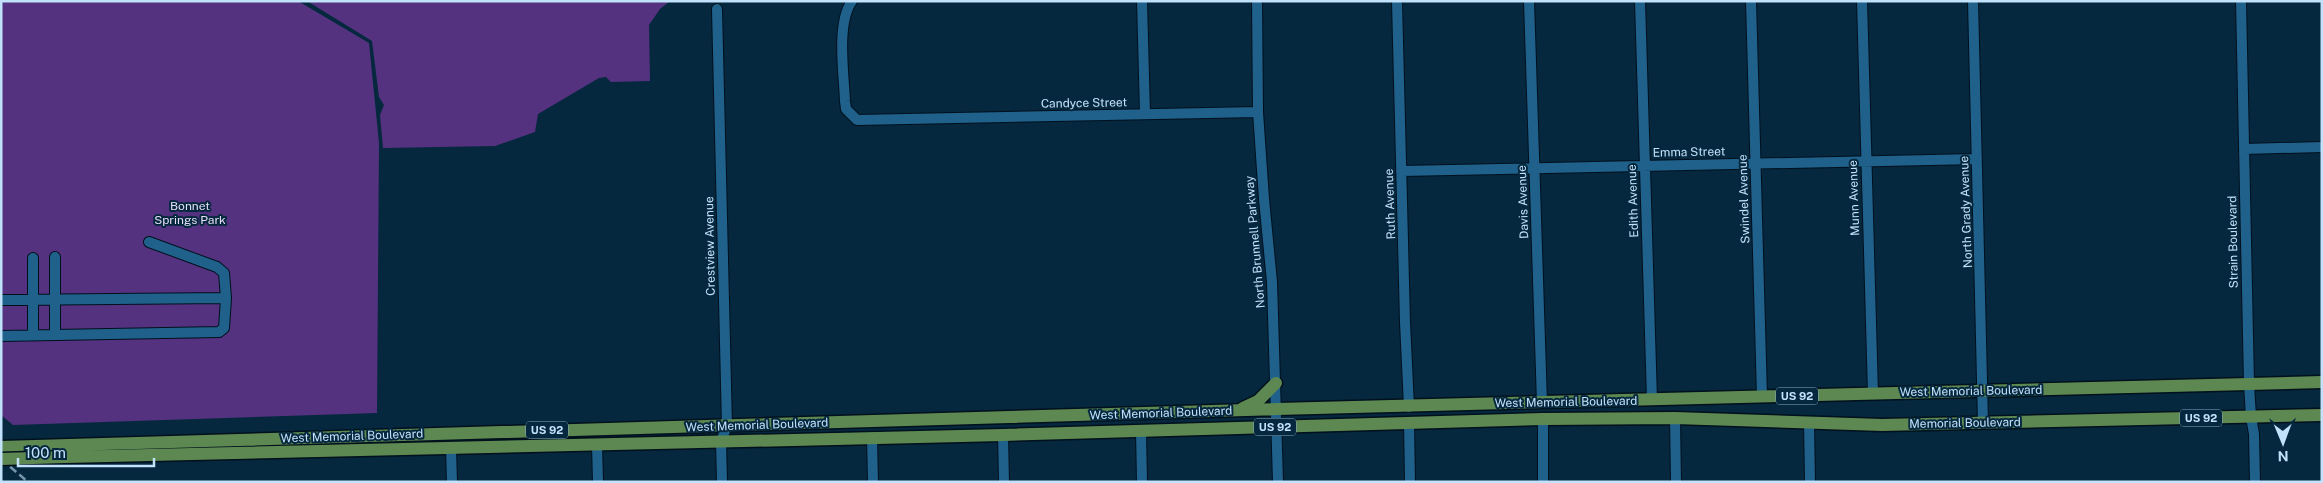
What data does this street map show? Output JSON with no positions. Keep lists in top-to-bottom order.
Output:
{
  "streets": {
    "main road": ["West Memorial Boulevard", "US 92", "Memorial Boulevard"],
    "street": [
      "Candyce Street",
      "Emma Street",
      "Munn Avenue",
      "Swindel Avenue",
      "Edith Avenue",
      "Davis Avenue",
      "Ruth Avenue",
      "North Grady Avenue",
      "North Brunnell Parkway",
      "Strain Boulevard",
      "Crestview Avenue"
    ]
  },
  "crossings": [
    ["Candyce Street", "North Brunnell Parkway"],
    ["Emma Street", "Munn Avenue"],
    ["Emma Street", "Swindel Avenue"],
    ["Emma Street", "Edith Avenue"],
    ["Emma Street", "Davis Avenue"],
    ["Emma Street", "Ruth Avenue"],
    ["Emma Street", "North Grady Avenue"],
    ["Munn Avenue", "West Memorial Boulevard"],
    ["Swindel Avenue", "West Memorial Boulevard"],
    ["Edith Avenue", "West Memorial Boulevard"],
    ["Davis Avenue", "West Memorial Boulevard"],
    ["Ruth Avenue", "West Memorial Boulevard"],
    ["North Grady Avenue", "West Memorial Boulevard"],
    ["North Grady Avenue", "Memorial Boulevard"],
    ["North Brunnell Parkway", "West Memorial Boulevard"],
    ["Strain Boulevard", "West Memorial Boulevard"],
    ["Strain Boulevard", "Memorial Boulevard"],
    ["Crestview Avenue", "West Memorial Boulevard"],
    ["West Memorial Boulevard", "Memorial Boulevard"]
  ],
  "parks": ["Bonnet Springs Park"],
  "scale_bar": "100 m",
  "north": "bottom"
}
